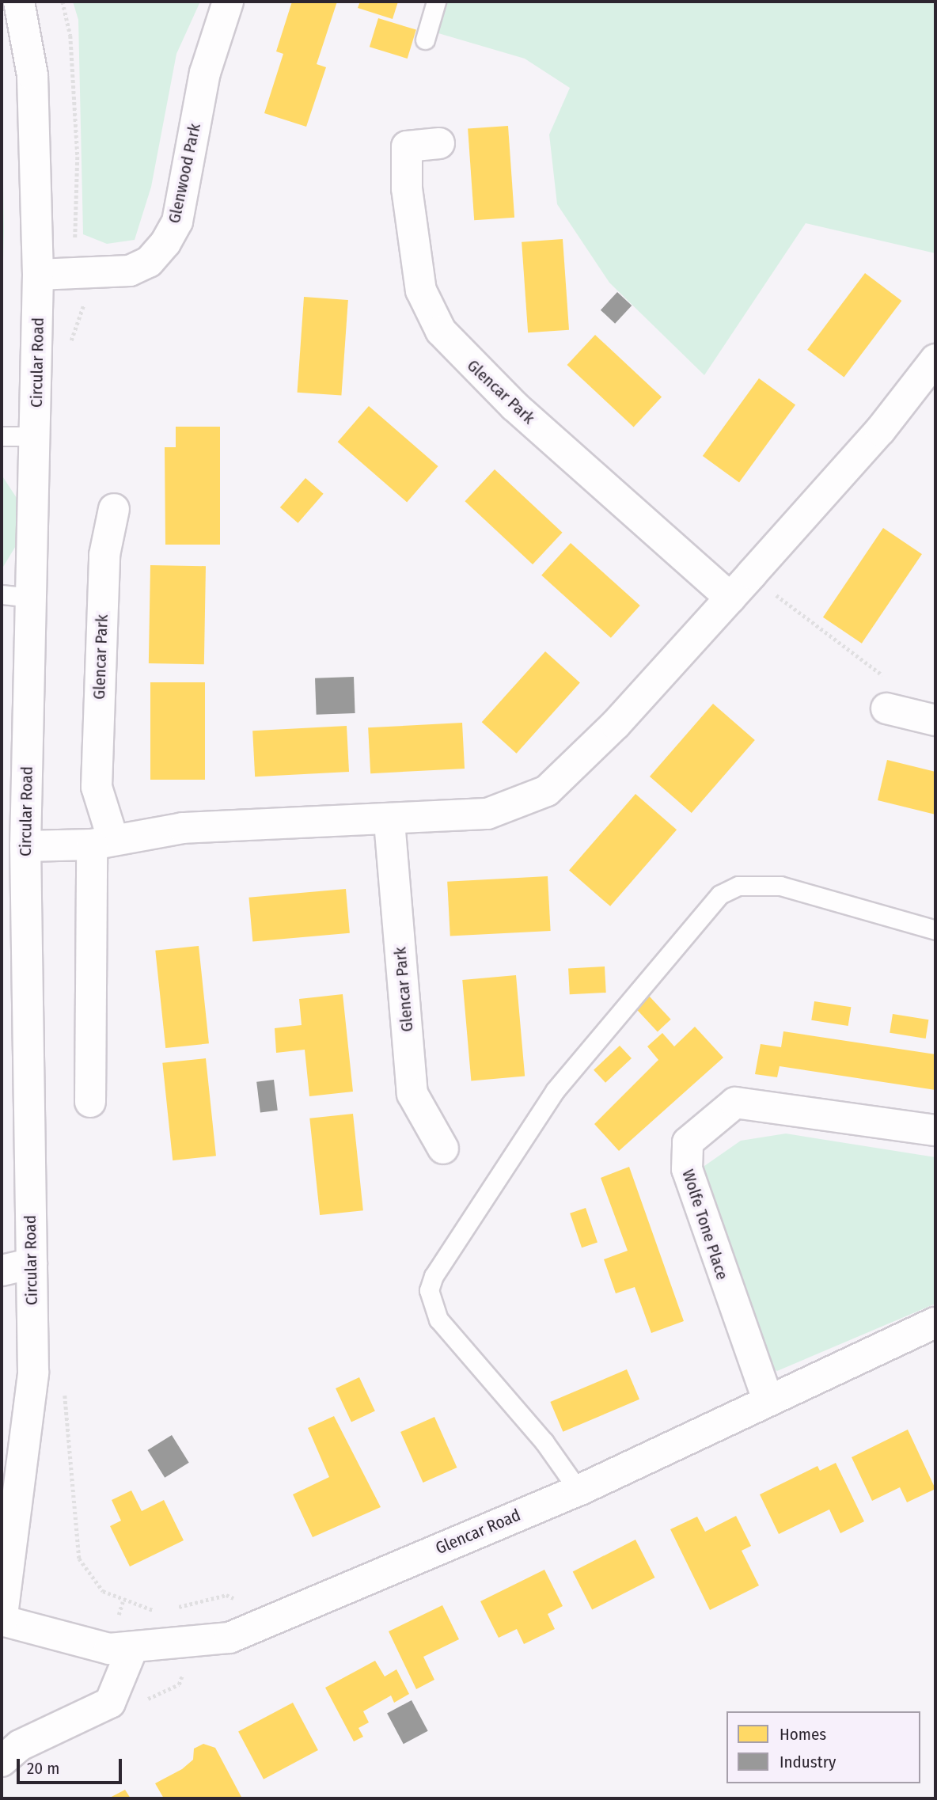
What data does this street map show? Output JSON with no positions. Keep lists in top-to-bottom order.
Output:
{
  "streets": {
    "street": [
      "Glenwood Park",
      "Circular Road",
      "Glencar Park",
      "Wolfe Tone Place",
      "Glencar Road"
    ]
  },
  "crossings": [
    ["Glenwood Park", "Circular Road"],
    ["Circular Road", "Glencar Road"],
    ["Wolfe Tone Place", "Glencar Road"]
  ],
  "legend": ["Homes", "Industry"],
  "scale_bar": "20 m"
}
